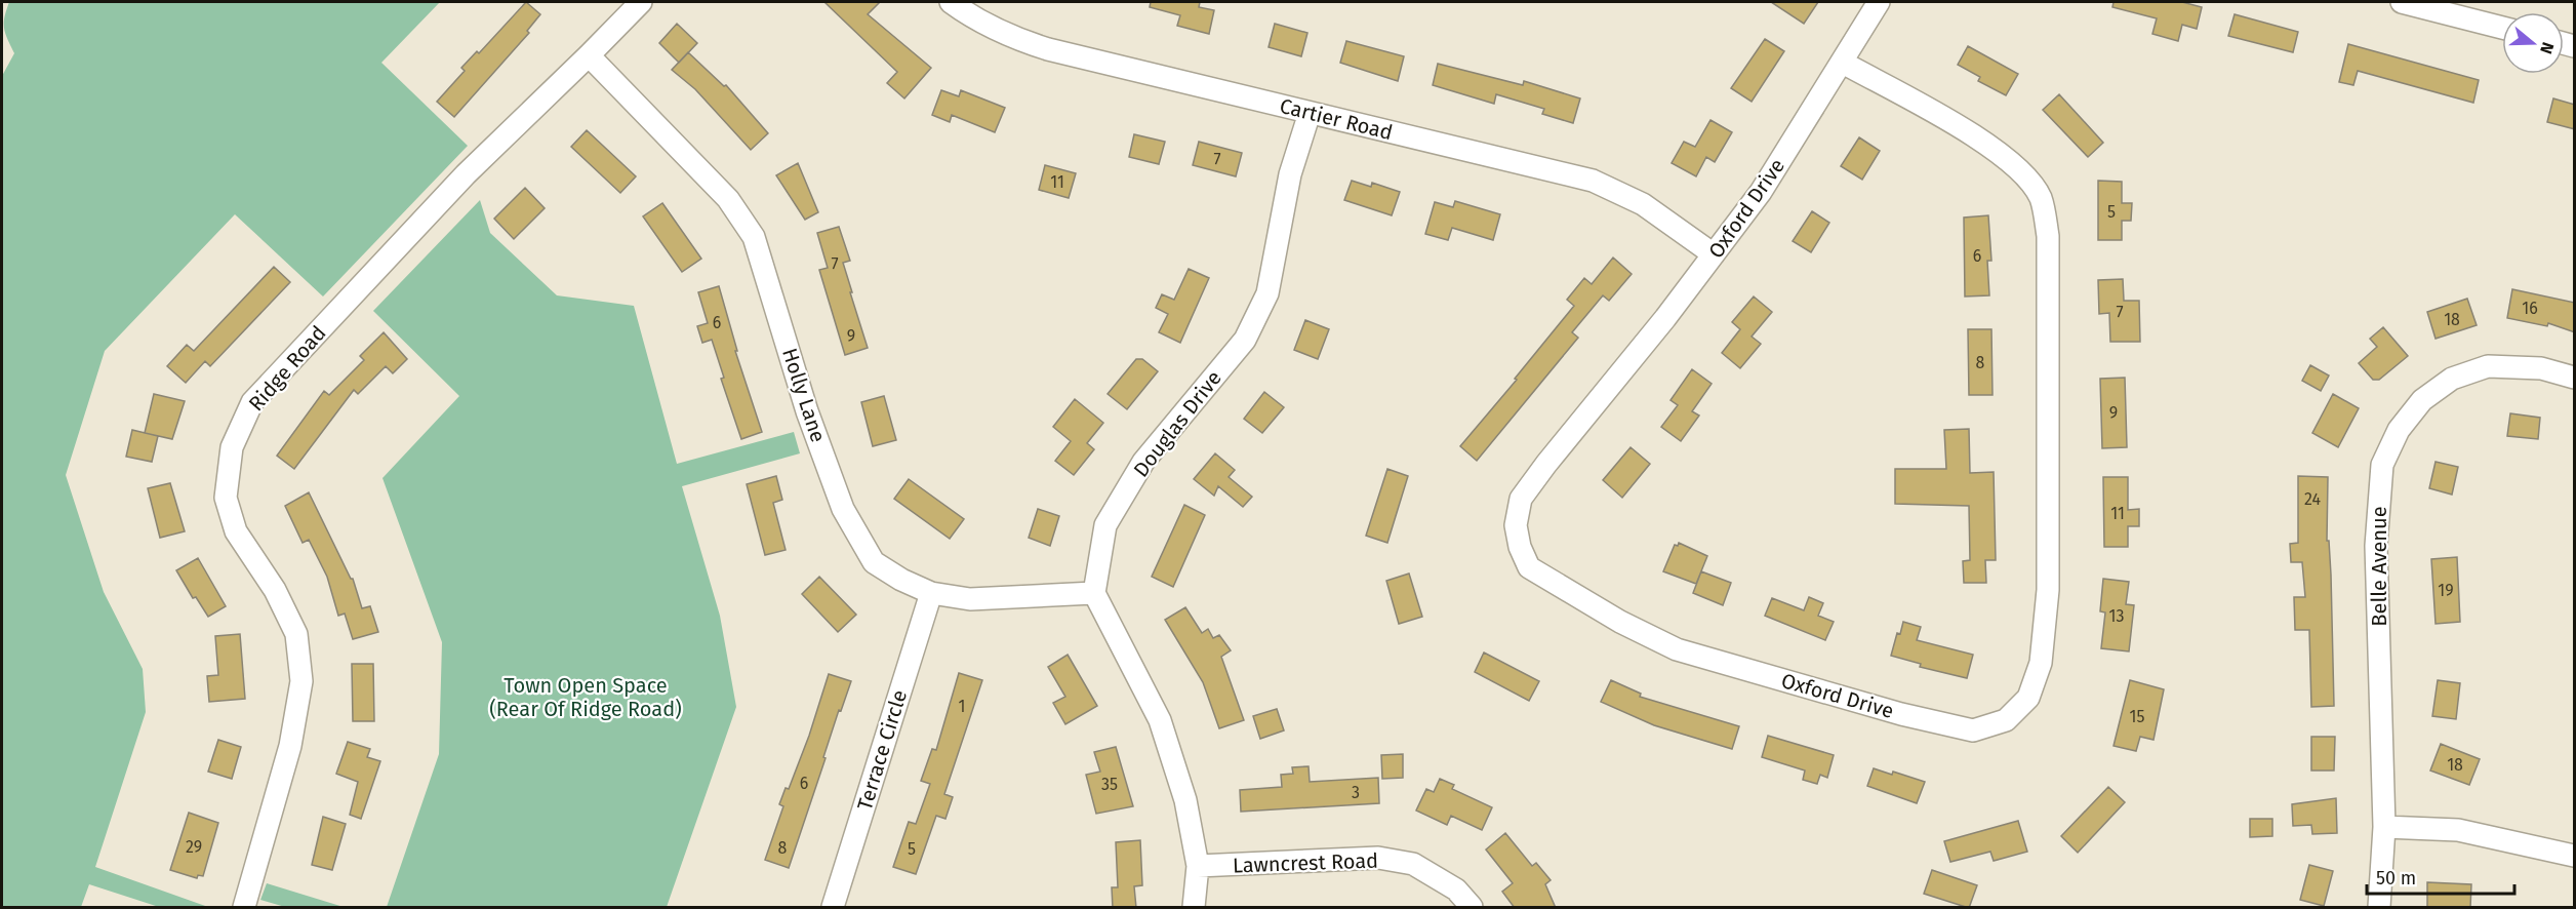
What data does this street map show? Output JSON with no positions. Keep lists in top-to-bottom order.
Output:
{
  "streets": {
    "street": [
      "Cartier Road",
      "Oxford Drive",
      "Ridge Road",
      "Holly Lane",
      "Douglas Drive",
      "Belle Avenue",
      "Terrace Circle",
      "Lawncrest Road"
    ]
  },
  "crossings": [
    ["Cartier Road", "Oxford Drive"],
    ["Cartier Road", "Douglas Drive"],
    ["Ridge Road", "Holly Lane"],
    ["Holly Lane", "Douglas Drive"],
    ["Holly Lane", "Terrace Circle"]
  ],
  "parks": ["Town Open Space (Rear Of Ridge Road)"],
  "house_numbers": [
    "7",
    "11",
    "5",
    "6",
    "7",
    "16",
    "7",
    "18",
    "6",
    "9",
    "8",
    "9",
    "24",
    "11",
    "19",
    "13",
    "1",
    "15",
    "18",
    "6",
    "35",
    "3",
    "29",
    "8",
    "5"
  ],
  "scale_bar": "50 m",
  "north": "right"
}
